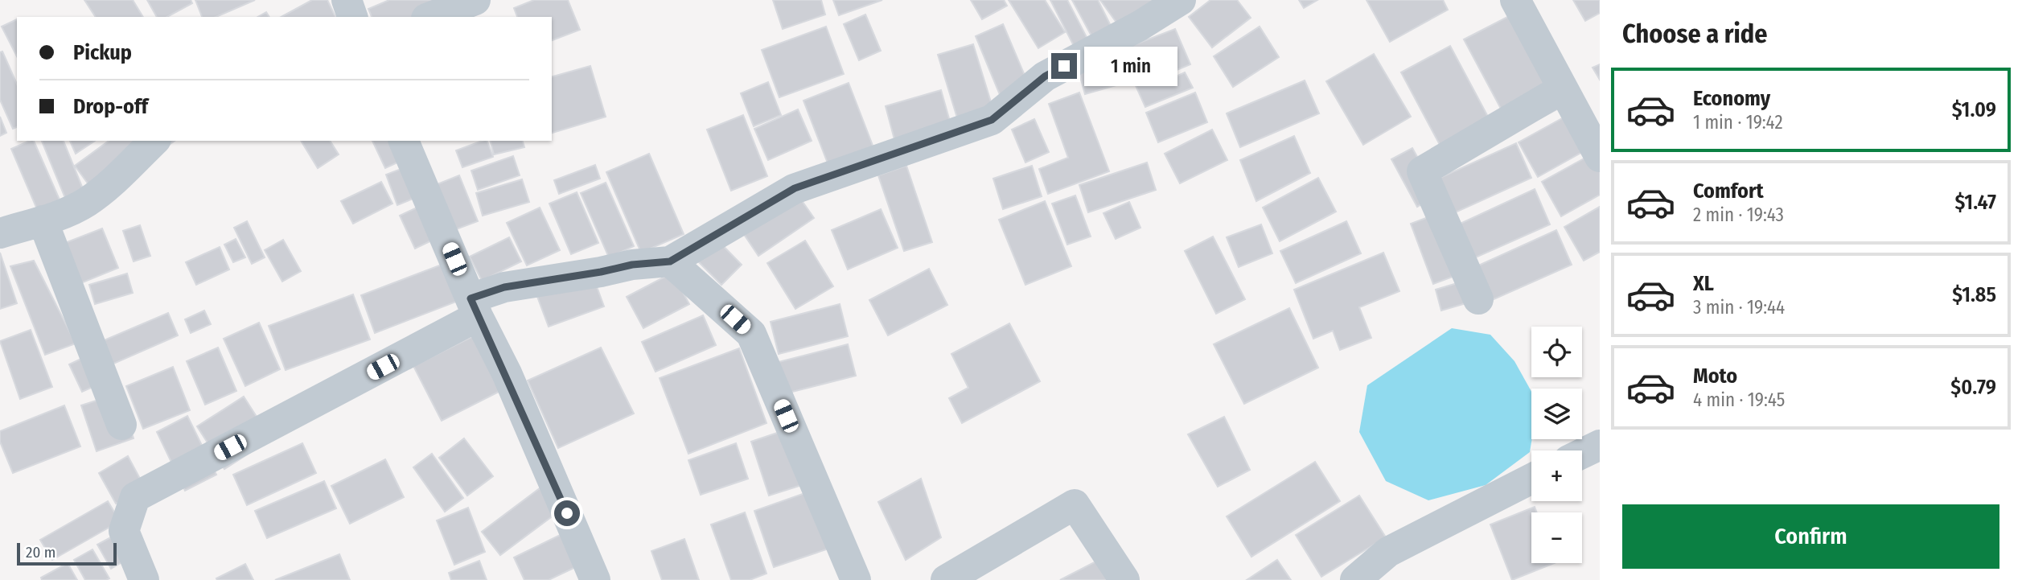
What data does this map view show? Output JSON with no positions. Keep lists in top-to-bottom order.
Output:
{
  "scale_bar": "20 m",
  "page": {
    "heading": "Choose a ride",
    "banner": ["Pickup", "Drop-off"],
    "bubble": "1 min",
    "list": [
      {
        "name": "Economy",
        "note": "1 min · 19:42",
        "value": "$1.09"
      },
      {
        "name": "Comfort",
        "note": "2 min · 19:43",
        "value": "$1.47"
      },
      {
        "name": "XL",
        "note": "3 min · 19:44",
        "value": "$1.85"
      },
      {
        "name": "Moto",
        "note": "4 min · 19:45",
        "value": "$0.79"
      }
    ],
    "map_buttons": ["+", "−"],
    "buttons": "Confirm",
    "scale": "20 m"
  }
}
